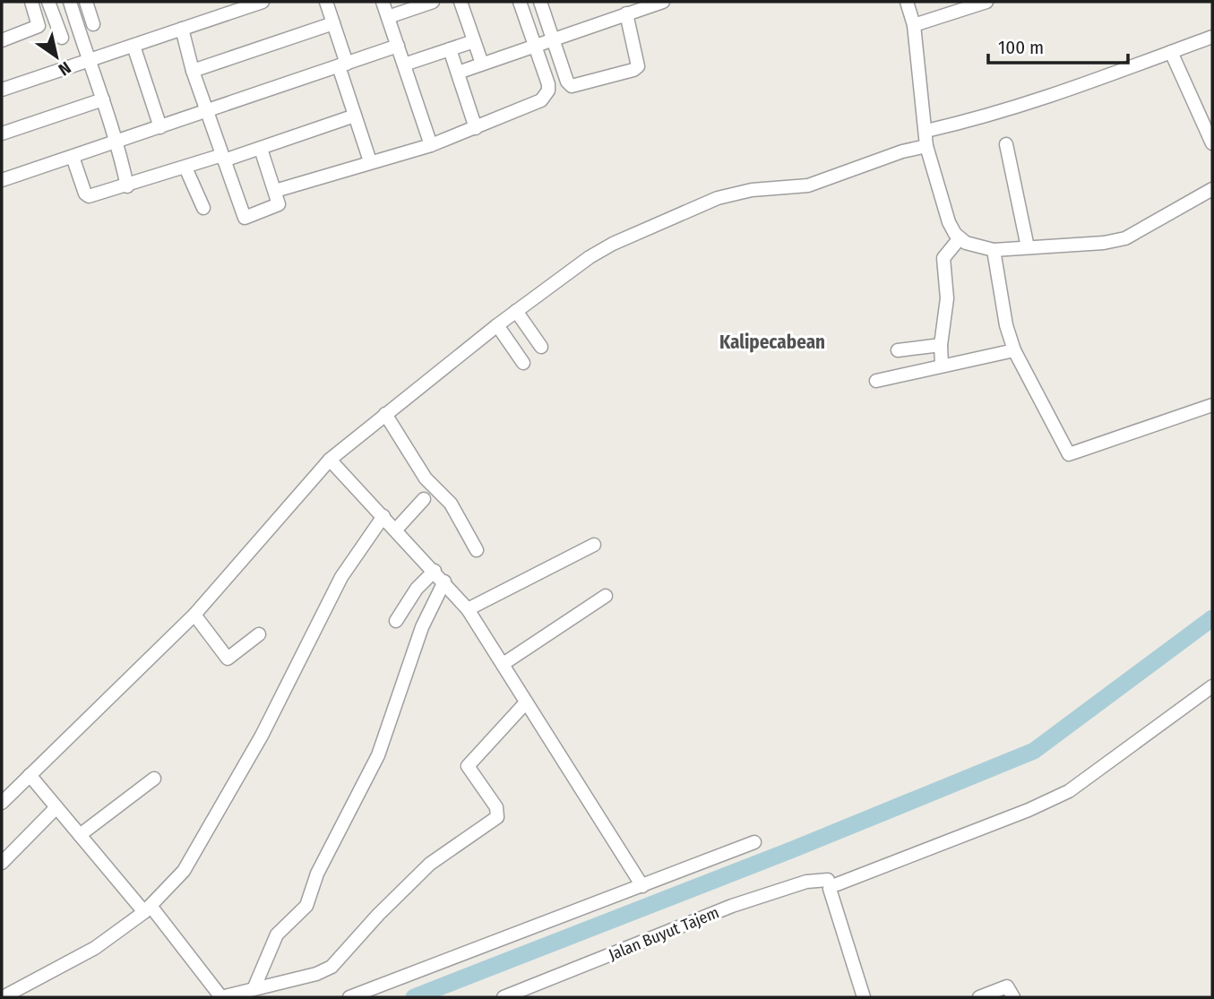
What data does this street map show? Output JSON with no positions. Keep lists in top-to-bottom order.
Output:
{
  "streets": {
    "street": ["Jalan Buyut Tajem"]
  },
  "districts": ["Kalipecabean"],
  "scale_bar": "100 m",
  "north": "bottom right"
}
